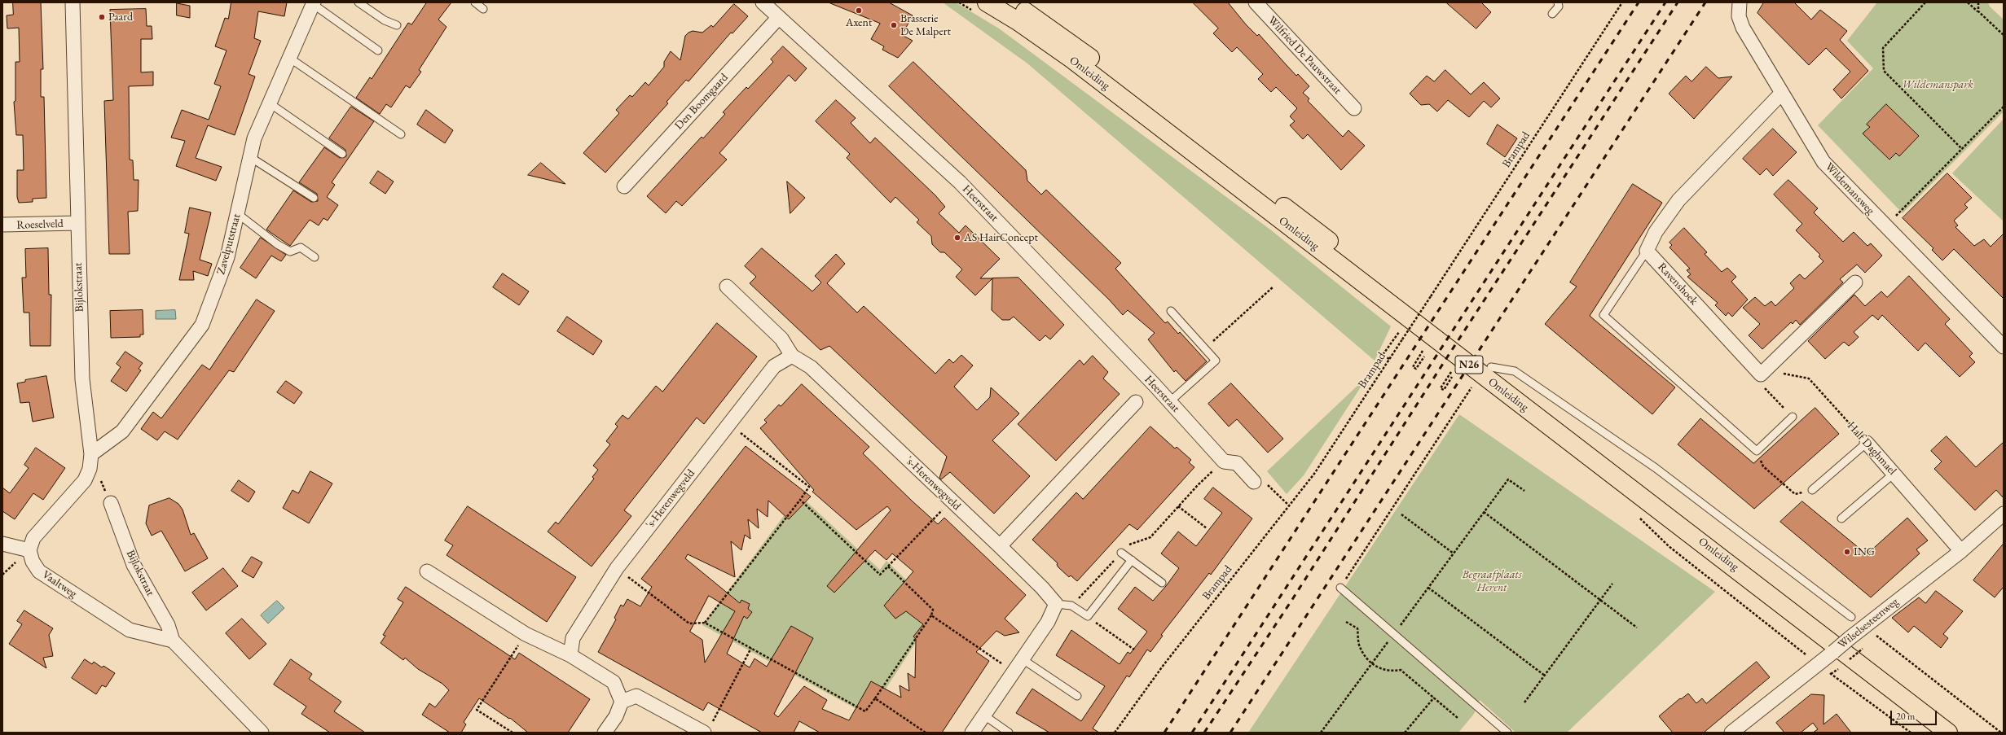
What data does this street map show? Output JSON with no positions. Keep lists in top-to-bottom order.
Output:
{
  "streets": {
    "main road": ["Omleiding", "N26"],
    "street": [
      "Wilfried De Pauwstraat",
      "Den Boomgaard",
      "Wildemansweg",
      "Heerstraat",
      "Roeselveld",
      "Zavelputstraat",
      "Ravenshoek",
      "Bijlokstraat",
      "Half Daghmael",
      "'s-Herenwegveld",
      "Vaaltweg",
      "Wilselsesteenweg"
    ],
    "path": ["Brampad"]
  },
  "crossings": [
    ["Den Boomgaard", "Heerstraat"],
    ["Roeselveld", "Bijlokstraat"],
    ["Zavelputstraat", "Bijlokstraat"],
    ["Ravenshoek", "Half Daghmael"],
    ["Bijlokstraat", "Vaaltweg"],
    ["Half Daghmael", "Wilselsesteenweg"]
  ],
  "parks": ["Wildemanspark", "Begraafplaats Herent"],
  "places": [
    "Axent",
    "Paard",
    "Brasserie De Malpert",
    "AS HairConcept",
    "ING"
  ],
  "scale_bar": "20 m"
}
